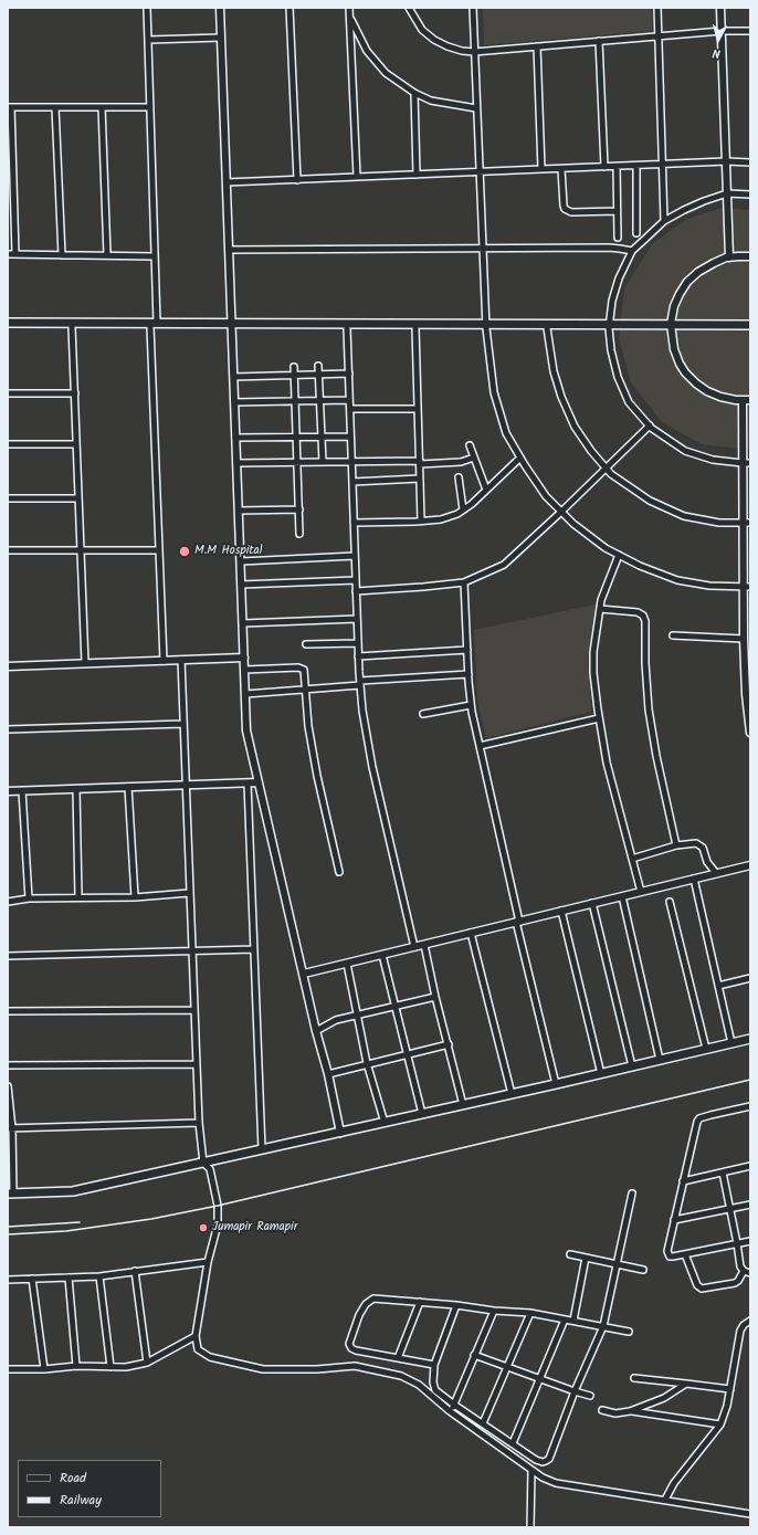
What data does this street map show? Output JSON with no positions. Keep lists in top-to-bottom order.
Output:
{
  "places": ["M.M Hospital", "Jumapir Ramapir"],
  "legend": ["Road", "Railway"],
  "north": "bottom"
}
